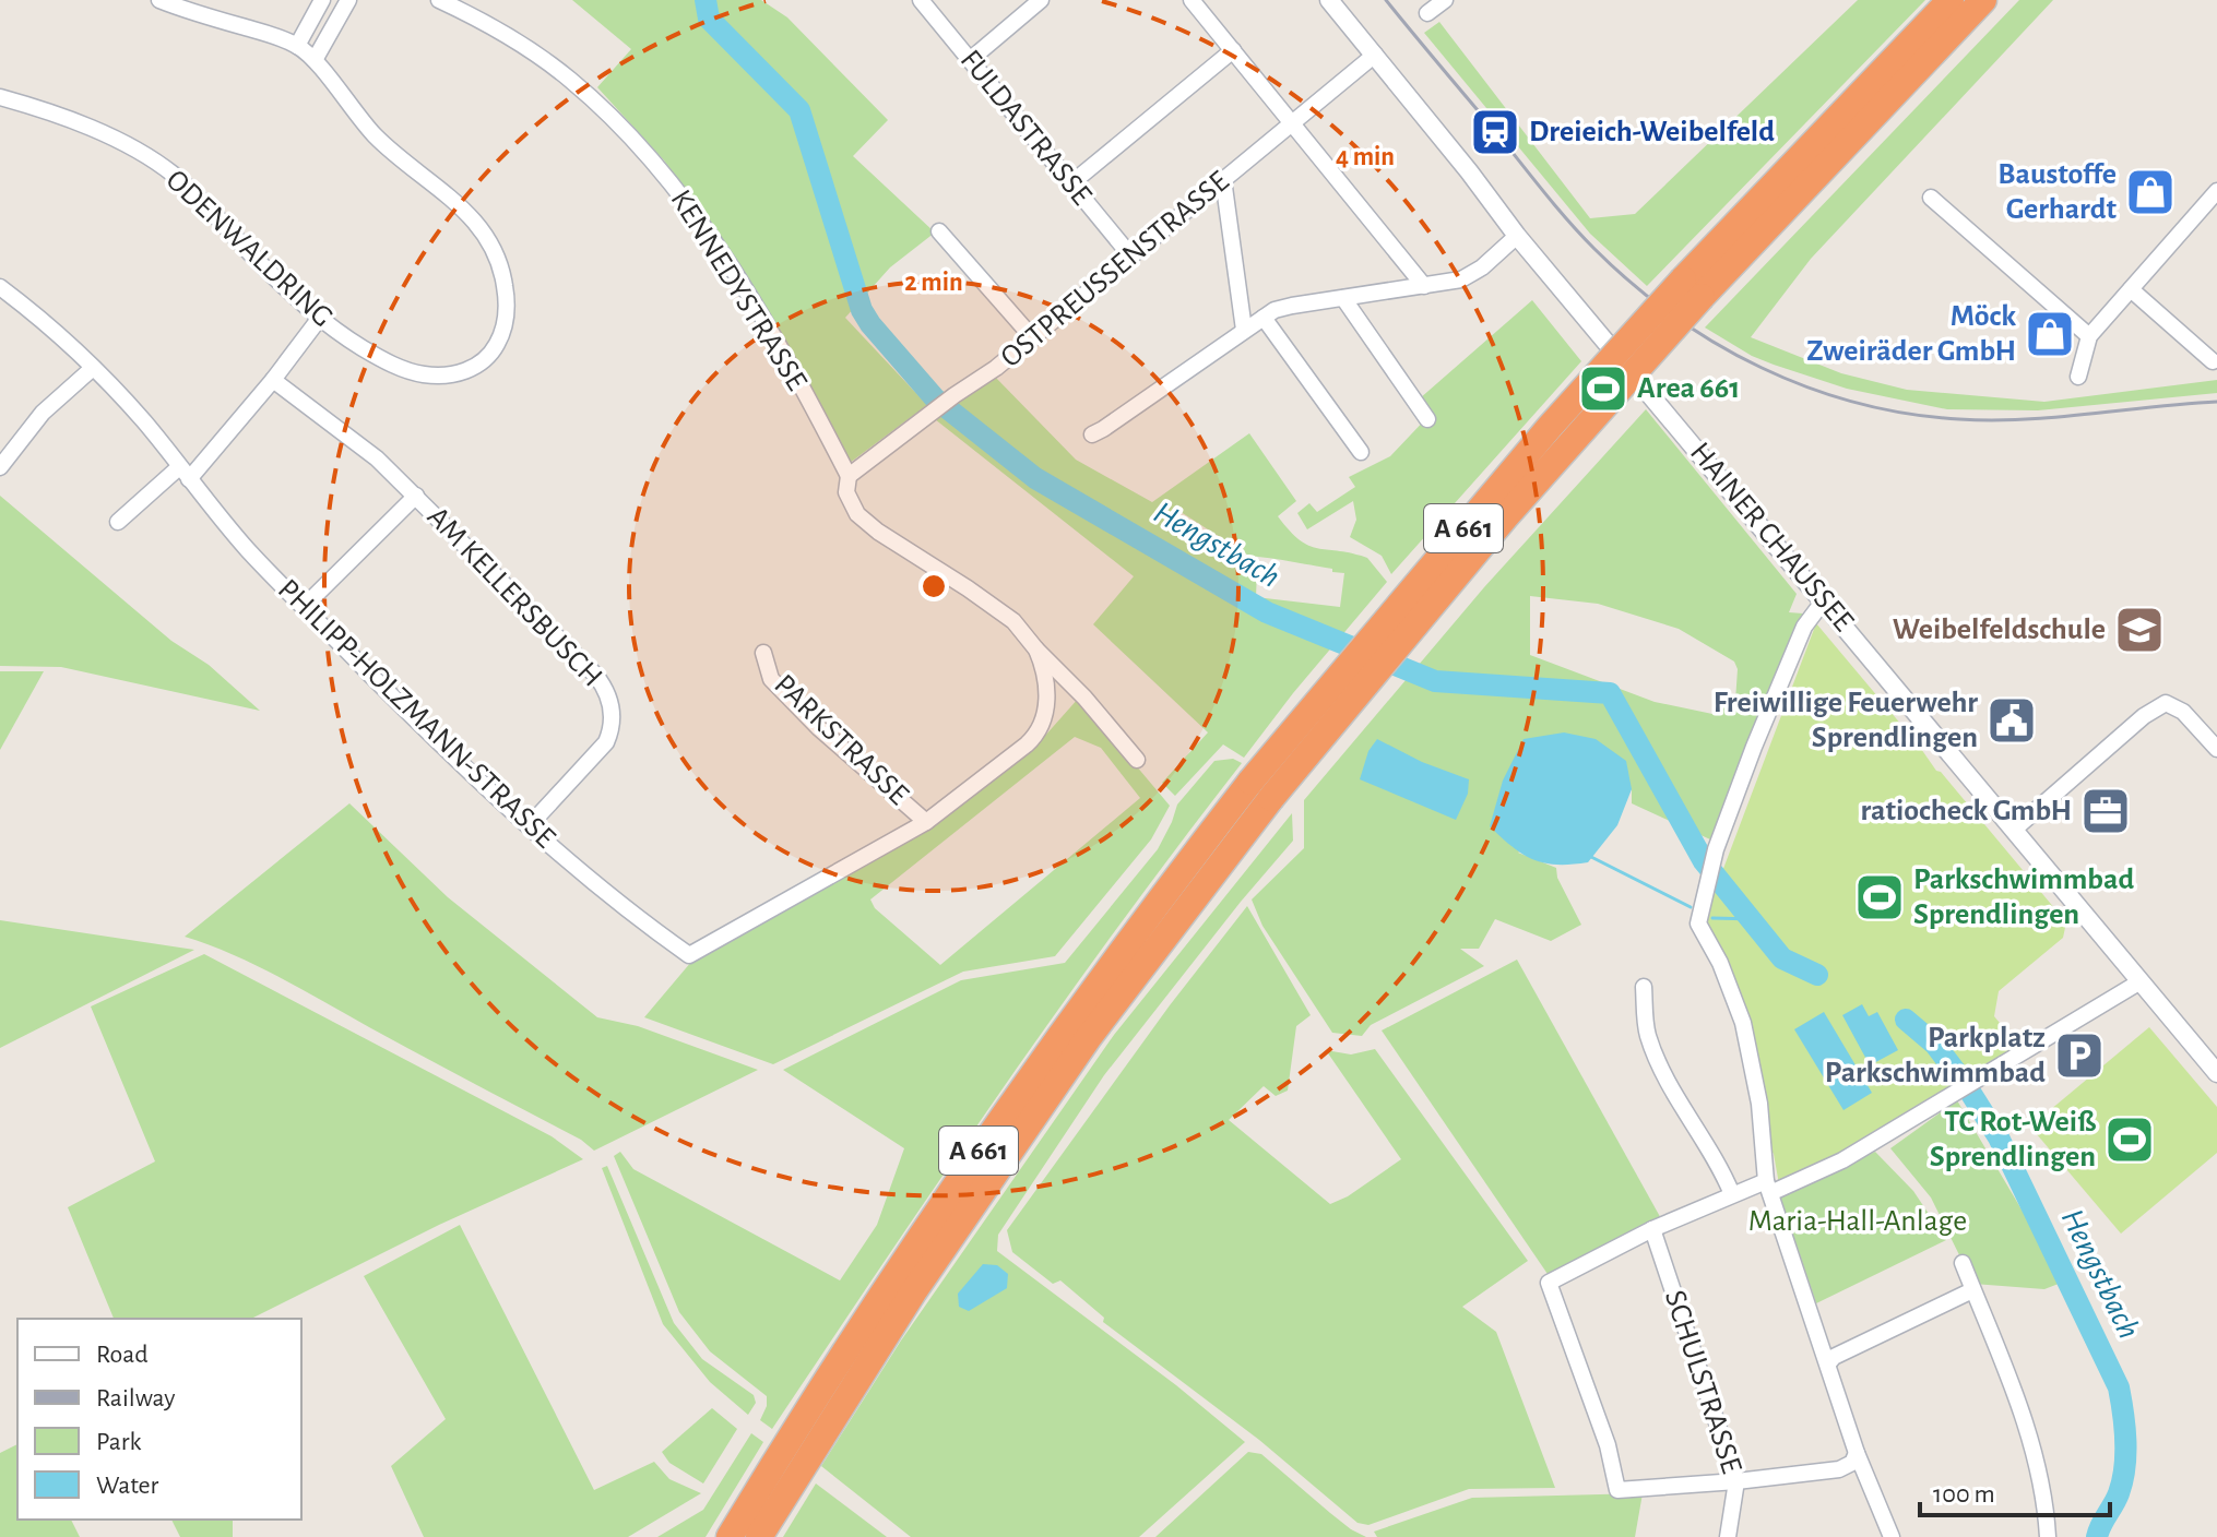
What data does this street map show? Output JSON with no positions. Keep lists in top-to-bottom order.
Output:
{
  "streets": {
    "highway": ["A 661"],
    "street": [
      "FULDASTRASSE",
      "ODENWALDRING",
      "OSTPREUSSENSTRASSE",
      "KENNEDYSTRASSE",
      "HAINER CHAUSSEE",
      "AM KELLERSBUSCH",
      "PHILIPP-HOLZMANN-STRASSE",
      "PARKSTRASSE",
      "SCHULSTRASSE"
    ]
  },
  "crossings": [
    ["FULDASTRASSE", "OSTPREUSSENSTRASSE"],
    ["OSTPREUSSENSTRASSE", "KENNEDYSTRASSE"],
    ["OSTPREUSSENSTRASSE", "HAINER CHAUSSEE"],
    ["OSTPREUSSENSTRASSE", "PHILIPP-HOLZMANN-STRASSE"],
    ["KENNEDYSTRASSE", "PHILIPP-HOLZMANN-STRASSE"],
    ["AM KELLERSBUSCH", "PHILIPP-HOLZMANN-STRASSE"],
    ["PHILIPP-HOLZMANN-STRASSE", "PARKSTRASSE"]
  ],
  "water": ["Hengstbach"],
  "parks": ["Maria-Hall-Anlage"],
  "places": {
    "station": ["Dreieich-Weibelfeld"],
    "shop": ["Baustoffe Gerhardt", "Möck Zweiräder GmbH"],
    "sports": ["Area 661", "Parkschwimmbad Sprendlingen", "TC Rot-Weiß Sprendlingen"],
    "school or university": ["Weibelfeldschule"],
    "public building": ["Freiwillige Feuerwehr Sprendlingen"],
    "office": ["ratiocheck GmbH"],
    "parking": ["Parkplatz Parkschwimmbad"]
  },
  "legend": [
    "Road",
    "Railway",
    "Park",
    "Water"
  ],
  "scale_bar": "100 m",
  "rings": ["4 min", "2 min"]
}
